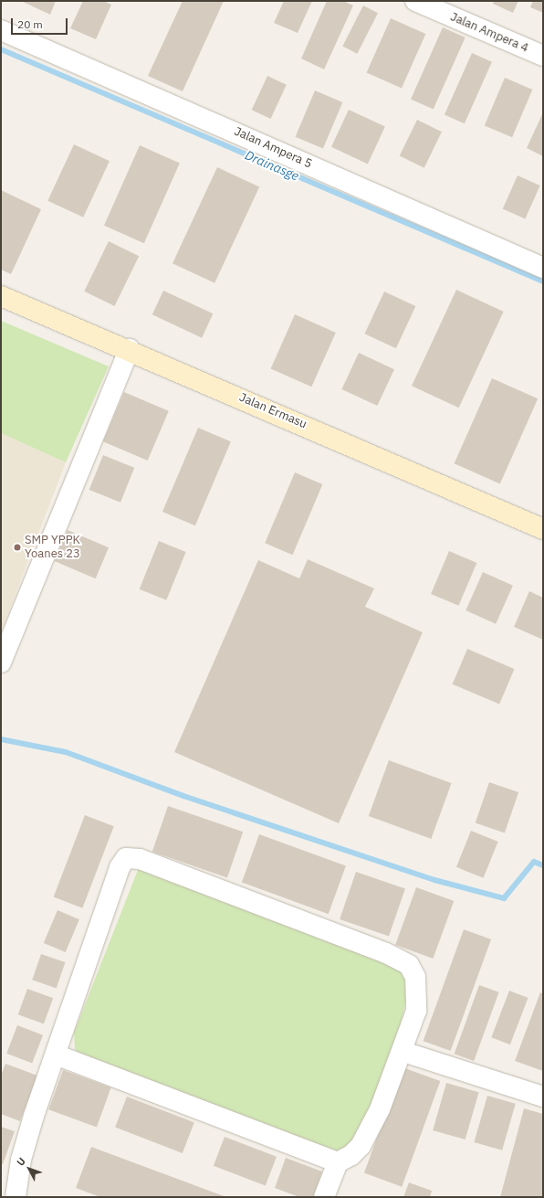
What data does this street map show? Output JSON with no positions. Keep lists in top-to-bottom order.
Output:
{
  "streets": {
    "street": ["Jalan Ampera 4", "Jalan Ampera 5", "Jalan Ermasu"]
  },
  "water": ["Drainasge"],
  "places": ["SMP YPPK Yoanes 23"],
  "scale_bar": "20 m",
  "north": "top left"
}
